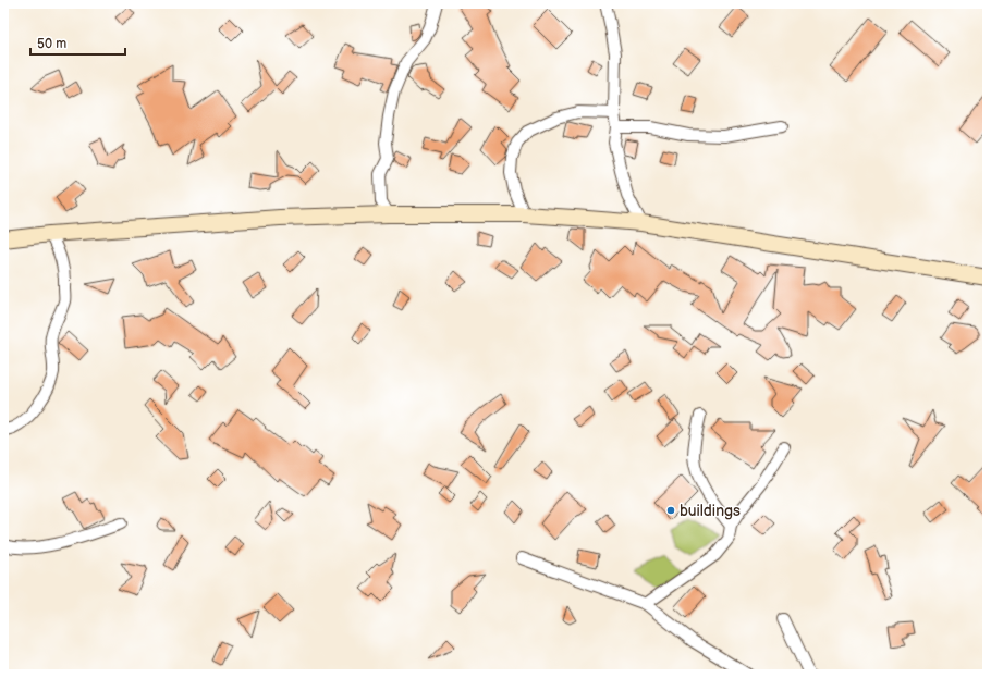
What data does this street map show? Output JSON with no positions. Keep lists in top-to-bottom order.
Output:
{
  "places": ["buildings"],
  "scale_bar": "50 m"
}
